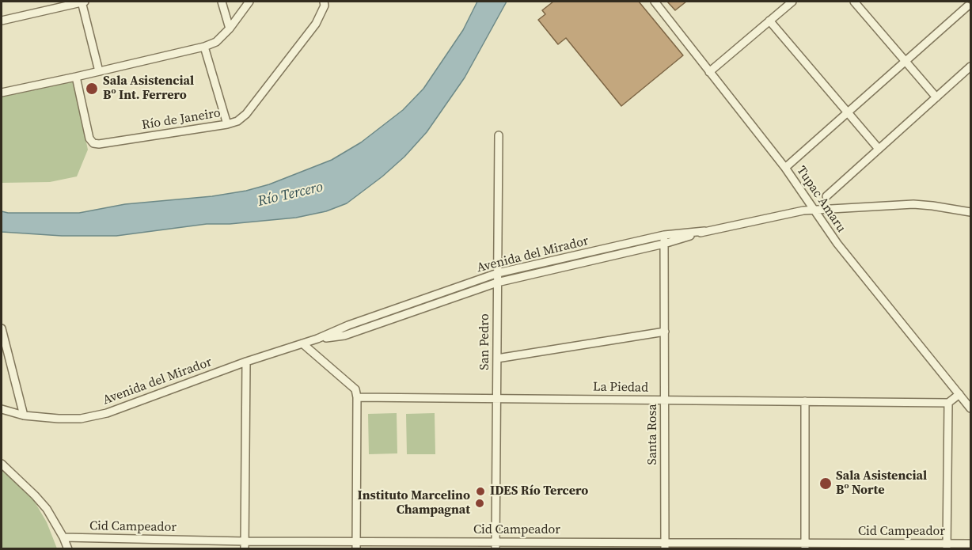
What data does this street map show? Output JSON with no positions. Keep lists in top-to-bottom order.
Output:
{
  "streets": {
    "street": [
      "Río de Janeiro",
      "Tupac Amaru",
      "Avenida del Mirador",
      "San Pedro",
      "La Piedad",
      "Santa Rosa",
      "Cid Campeador"
    ]
  },
  "crossings": [
    ["Tupac Amaru", "Avenida del Mirador"],
    ["Avenida del Mirador", "San Pedro"],
    ["Avenida del Mirador", "Santa Rosa"],
    ["San Pedro", "La Piedad"],
    ["San Pedro", "Cid Campeador"],
    ["La Piedad", "Santa Rosa"],
    ["Santa Rosa", "Cid Campeador"]
  ],
  "water": ["Río Tercero"],
  "places": [
    "Sala Asistencial Bº Int. Ferrero",
    "Sala Asistencial Bº Norte",
    "IDES Río Tercero",
    "Instituto Marcelino Champagnat"
  ]
}
